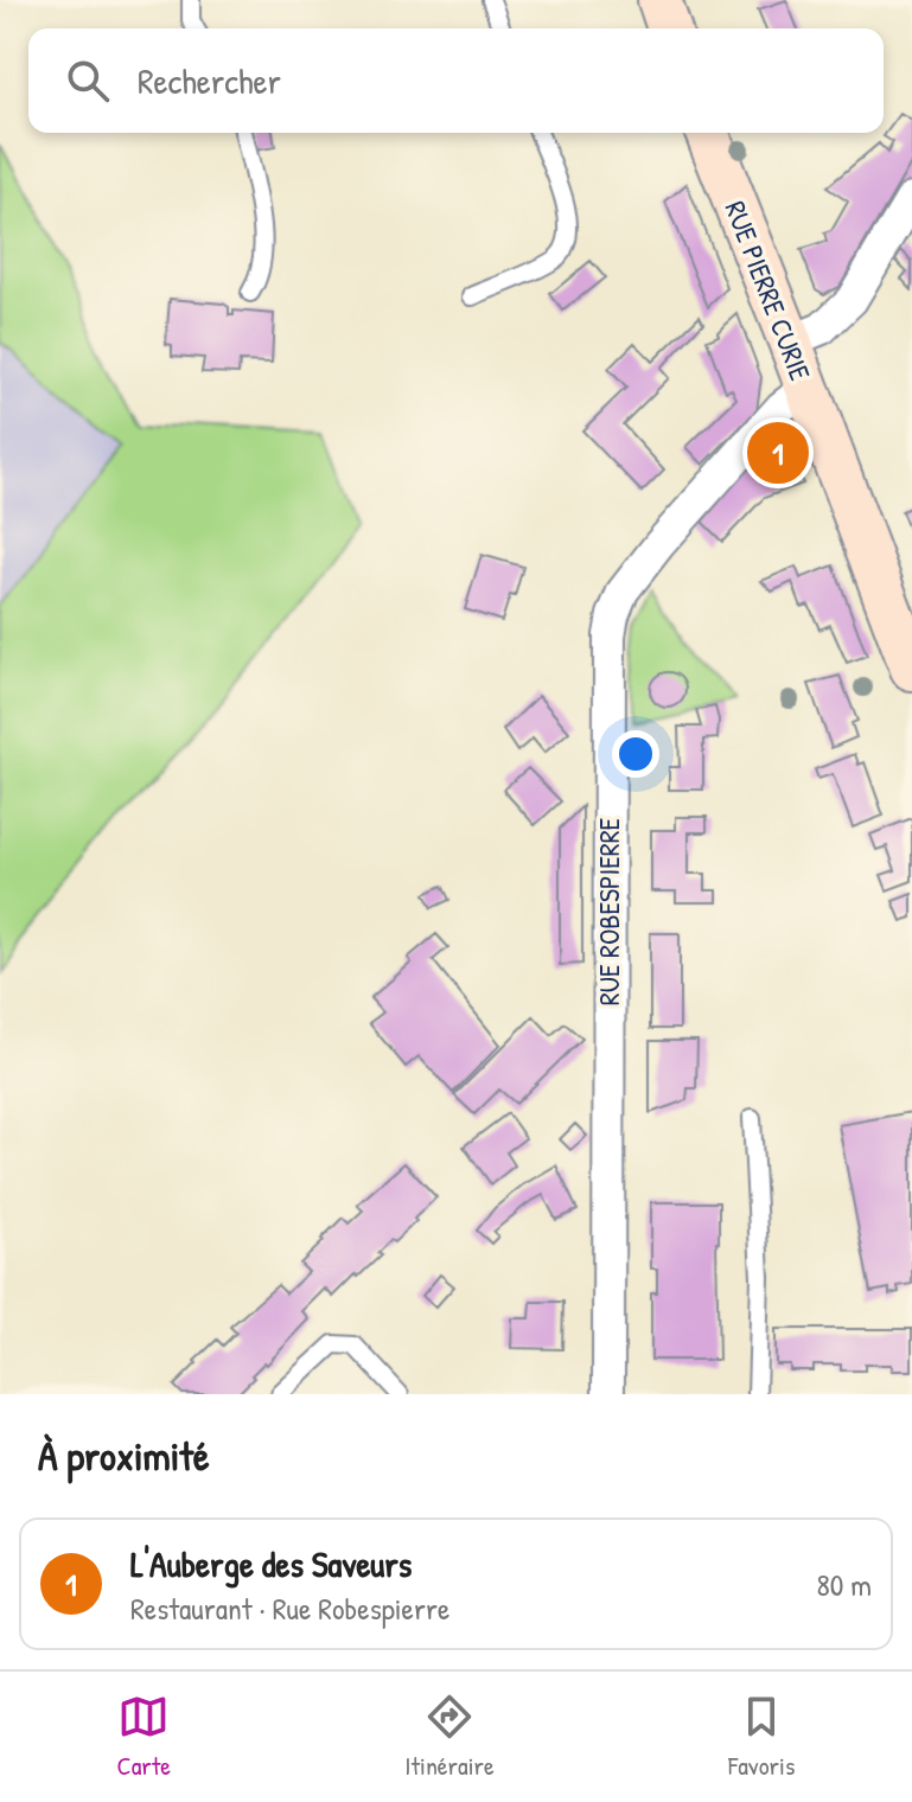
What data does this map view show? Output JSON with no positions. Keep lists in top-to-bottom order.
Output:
{
  "streets": {
    "main road": ["RUE PIERRE CURIE"],
    "street": ["RUE ROBESPIERRE"]
  },
  "crossings": [
    ["RUE PIERRE CURIE", "RUE ROBESPIERRE"]
  ],
  "page": {
    "search": "Rechercher",
    "pins": "1",
    "heading": "À proximité",
    "list": [
      {
        "mark": "1",
        "name": "L'Auberge des Saveurs",
        "note": "Restaurant · Rue Robespierre",
        "value": "80 m"
      }
    ],
    "nav": ["Carte", "Itinéraire", "Favoris"]
  }
}
